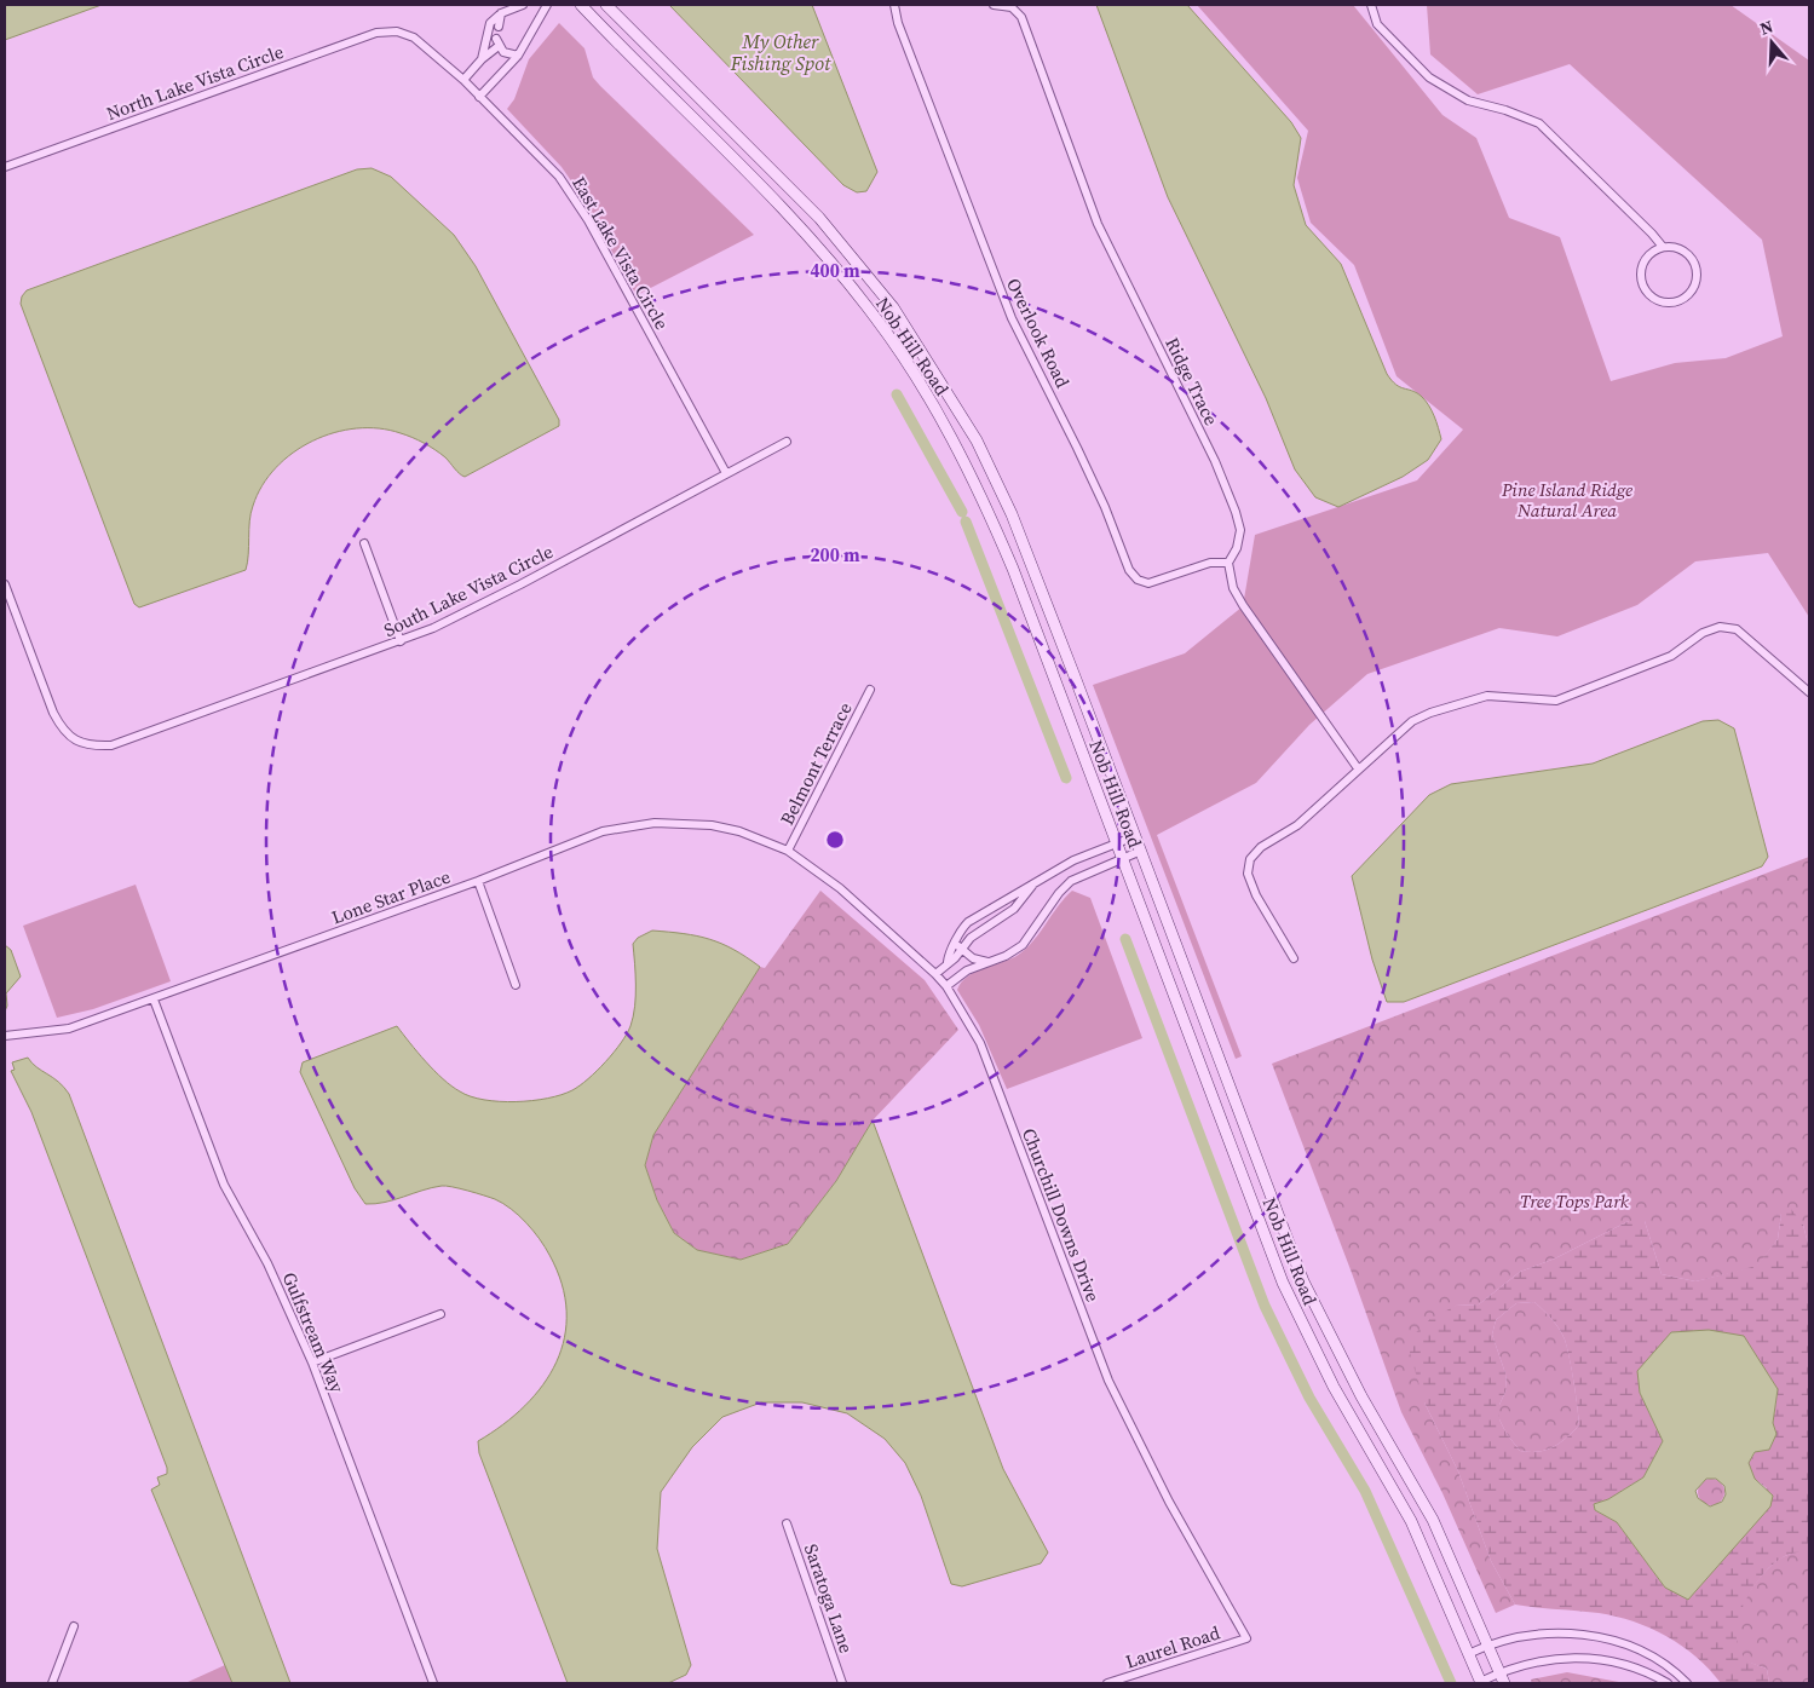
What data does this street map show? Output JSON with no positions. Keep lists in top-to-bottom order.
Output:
{
  "streets": {
    "main road": ["Nob Hill Road"],
    "street": [
      "North Lake Vista Circle",
      "East Lake Vista Circle",
      "Overlook Road",
      "Ridge Trace",
      "South Lake Vista Circle",
      "Belmont Terrace",
      "Lone Star Place",
      "Churchill Downs Drive",
      "Gulfstream Way",
      "Saratoga Lane",
      "Laurel Road"
    ]
  },
  "crossings": [
    ["North Lake Vista Circle", "East Lake Vista Circle"],
    ["East Lake Vista Circle", "South Lake Vista Circle"],
    ["Overlook Road", "Ridge Trace"],
    ["Belmont Terrace", "Lone Star Place"],
    ["Belmont Terrace", "Churchill Downs Drive"],
    ["Lone Star Place", "Churchill Downs Drive"],
    ["Lone Star Place", "Gulfstream Way"],
    ["Churchill Downs Drive", "Laurel Road"]
  ],
  "water": ["My Other Fishing Spot"],
  "parks": ["Pine Island Ridge Natural Area", "Tree Tops Park"],
  "north": "top",
  "rings": ["400 m", "200 m"]
}
